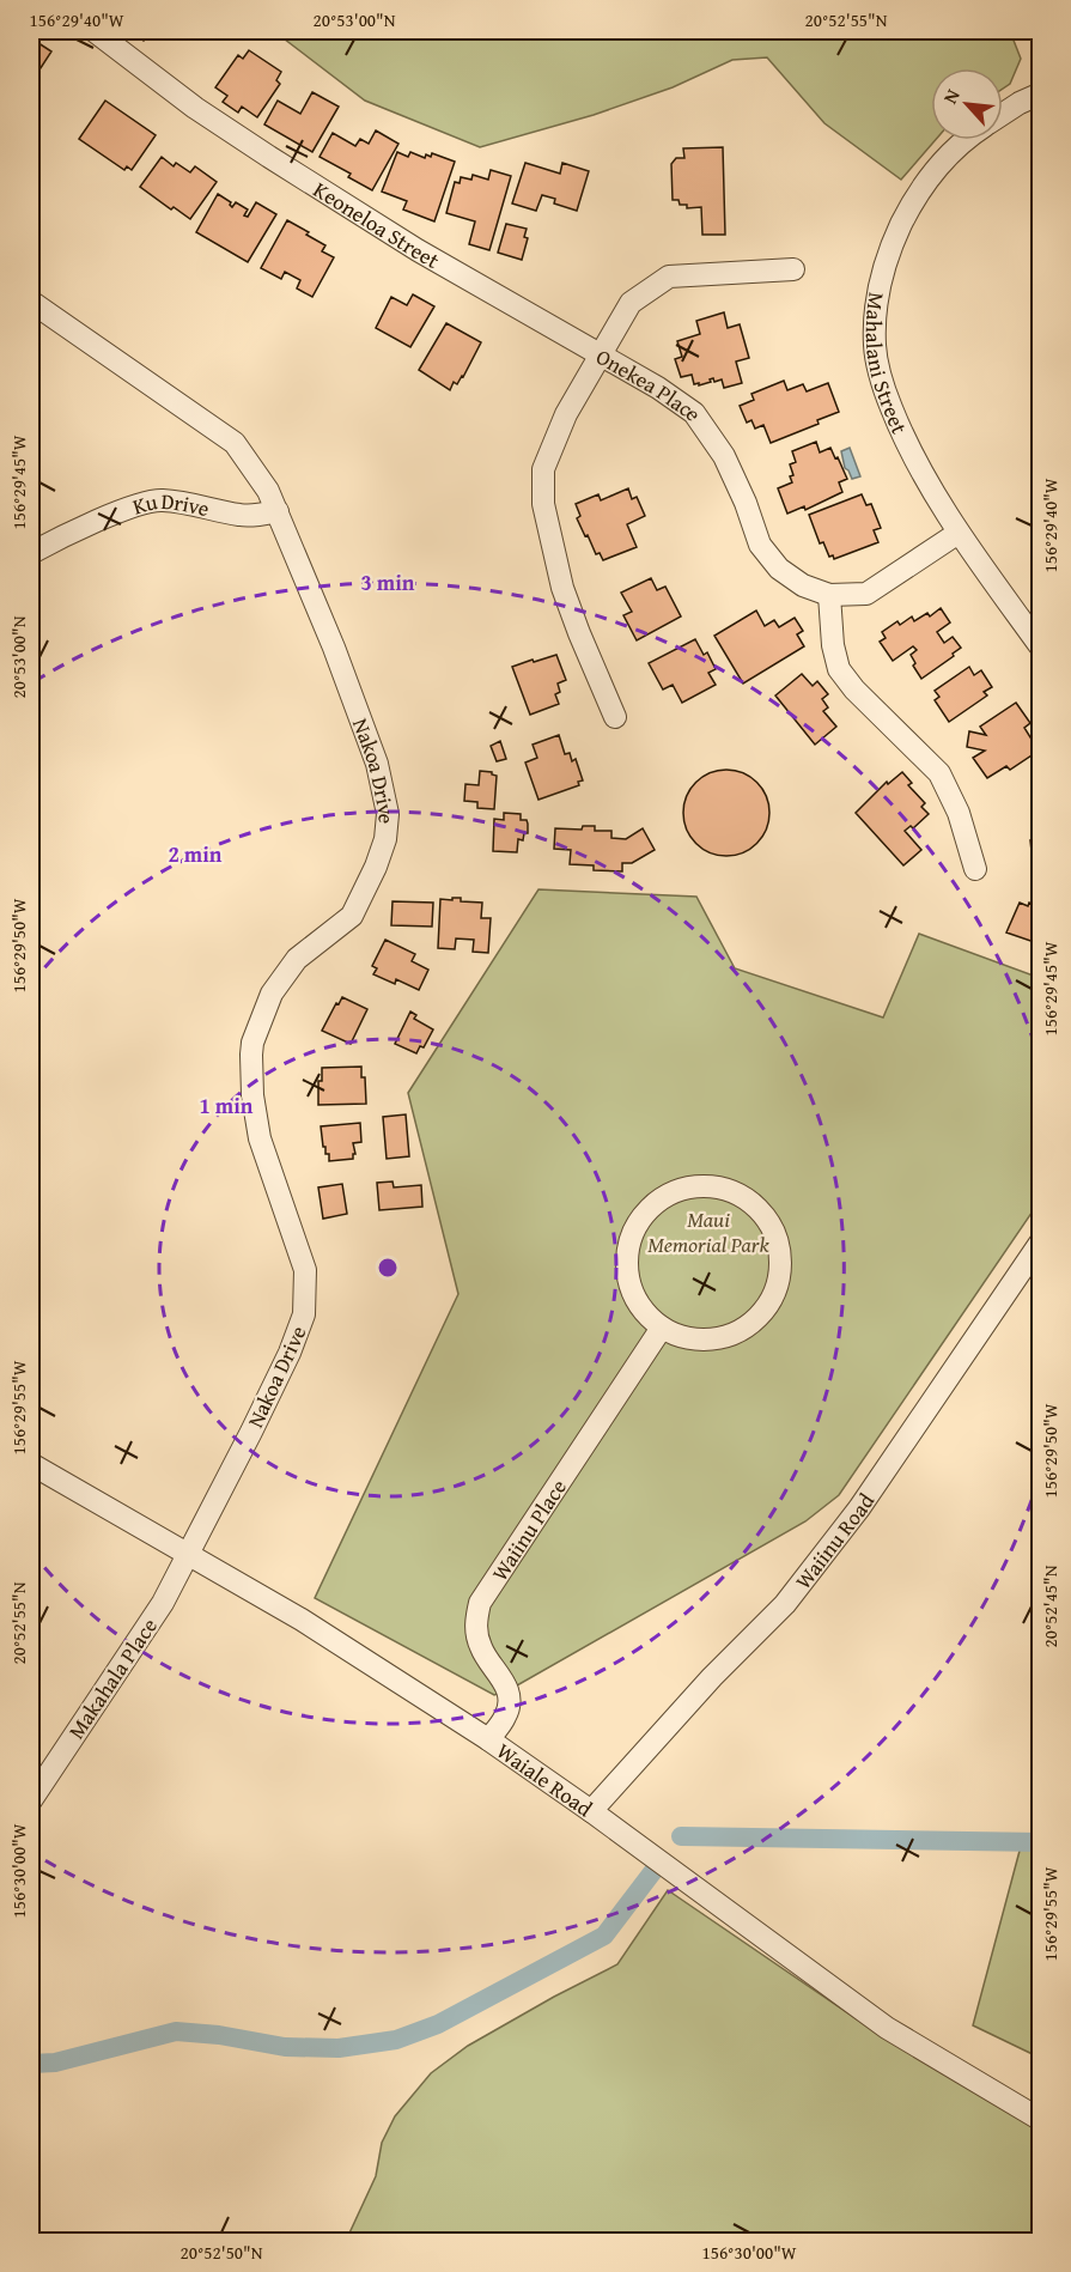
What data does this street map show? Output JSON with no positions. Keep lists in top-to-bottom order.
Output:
{
  "streets": {
    "street": [
      "Keoneloa Street",
      "Mahalani Street",
      "Onekea Place",
      "Ku Drive",
      "Nakoa Drive",
      "Waiinu Place",
      "Waiinu Road",
      "Makahala Place",
      "Waiale Road"
    ]
  },
  "crossings": [
    ["Keoneloa Street", "Onekea Place"],
    ["Mahalani Street", "Onekea Place"],
    ["Ku Drive", "Nakoa Drive"],
    ["Nakoa Drive", "Makahala Place"],
    ["Nakoa Drive", "Waiale Road"],
    ["Waiinu Place", "Waiale Road"],
    ["Waiinu Road", "Waiale Road"],
    ["Makahala Place", "Waiale Road"]
  ],
  "parks": ["Maui Memorial Park"],
  "north": "top left",
  "coordinates": [
    "156°29'40\"W",
    "20°53'00\"N",
    "20°52'55\"N",
    "156°29'45\"W",
    "156°29'50\"W",
    "156°29'55\"W",
    "20°52'45\"N",
    "156°30'00\"W",
    "20°52'50\"N"
  ],
  "rings": ["3 min", "2 min", "1 min"]
}
